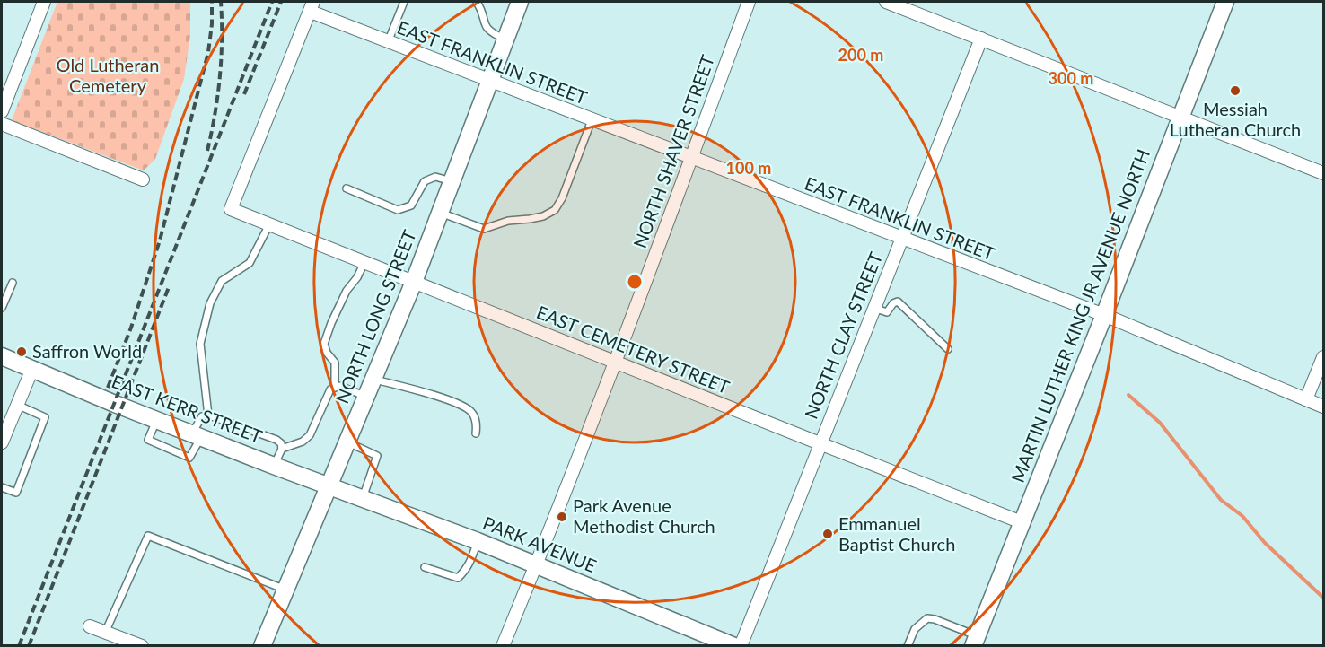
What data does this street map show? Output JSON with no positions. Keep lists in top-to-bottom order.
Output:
{
  "streets": {
    "street": [
      "EAST FRANKLIN STREET",
      "NORTH SHAVER STREET",
      "MARTIN LUTHER KING JR AVENUE NORTH",
      "NORTH LONG STREET",
      "NORTH CLAY STREET",
      "EAST CEMETERY STREET",
      "EAST KERR STREET",
      "PARK AVENUE"
    ]
  },
  "crossings": [
    ["EAST FRANKLIN STREET", "NORTH SHAVER STREET"],
    ["EAST FRANKLIN STREET", "MARTIN LUTHER KING JR AVENUE NORTH"],
    ["EAST FRANKLIN STREET", "NORTH LONG STREET"],
    ["EAST FRANKLIN STREET", "NORTH CLAY STREET"],
    ["EAST FRANKLIN STREET", "EAST CEMETERY STREET"],
    ["NORTH SHAVER STREET", "EAST CEMETERY STREET"],
    ["NORTH SHAVER STREET", "PARK AVENUE"],
    ["MARTIN LUTHER KING JR AVENUE NORTH", "EAST CEMETERY STREET"],
    ["NORTH LONG STREET", "EAST CEMETERY STREET"],
    ["NORTH LONG STREET", "EAST KERR STREET"],
    ["NORTH LONG STREET", "PARK AVENUE"],
    ["NORTH CLAY STREET", "EAST CEMETERY STREET"],
    ["EAST KERR STREET", "PARK AVENUE"]
  ],
  "parks": ["Old Lutheran Cemetery"],
  "places": [
    "Messiah Lutheran Church",
    "Saffron World",
    "Park Avenue Methodist Church",
    "Emmanuel Baptist Church"
  ],
  "rings": ["200 m", "300 m", "100 m"]
}
